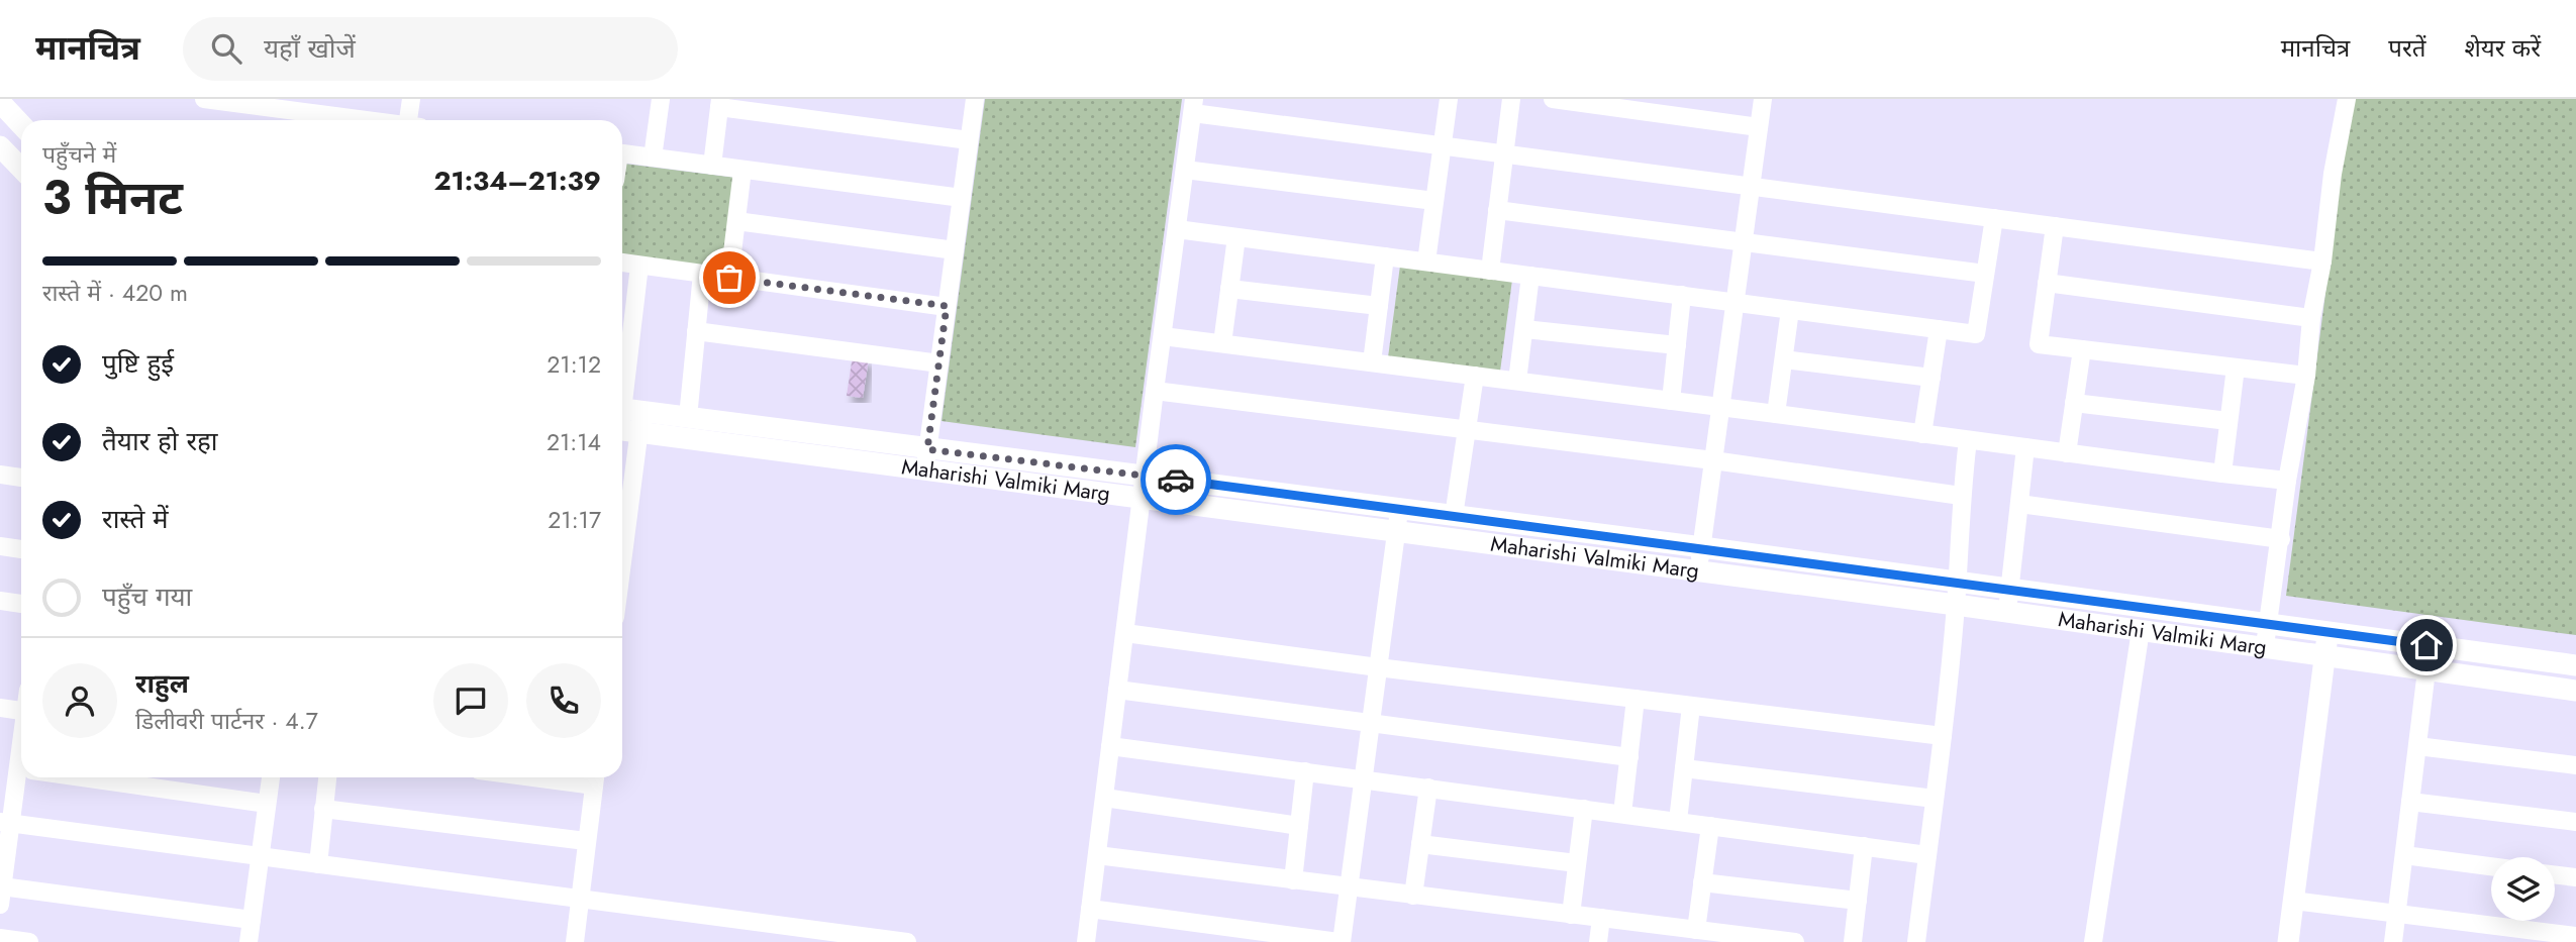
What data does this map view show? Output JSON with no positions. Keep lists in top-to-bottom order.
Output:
{
  "streets": {
    "street": ["Maharishi Valmiki Marg"]
  },
  "page": {
    "header": "मानचित्र",
    "search": "यहाँ खोजें",
    "nav": ["मानचित्र", "परतें", "शेयर करें"],
    "heading": ["3 मिनट", "पहुँचने में", "21:34–21:39"],
    "panel": ["राहुल", "डिलीवरी पार्टनर · 4.7"],
    "bar": "रास्ते में · 420 m",
    "list": [
      ["पुष्टि हुई", "21:12"],
      ["तैयार हो रहा", "21:14"],
      ["रास्ते में", "21:17"],
      "पहुँच गया"
    ]
  }
}
